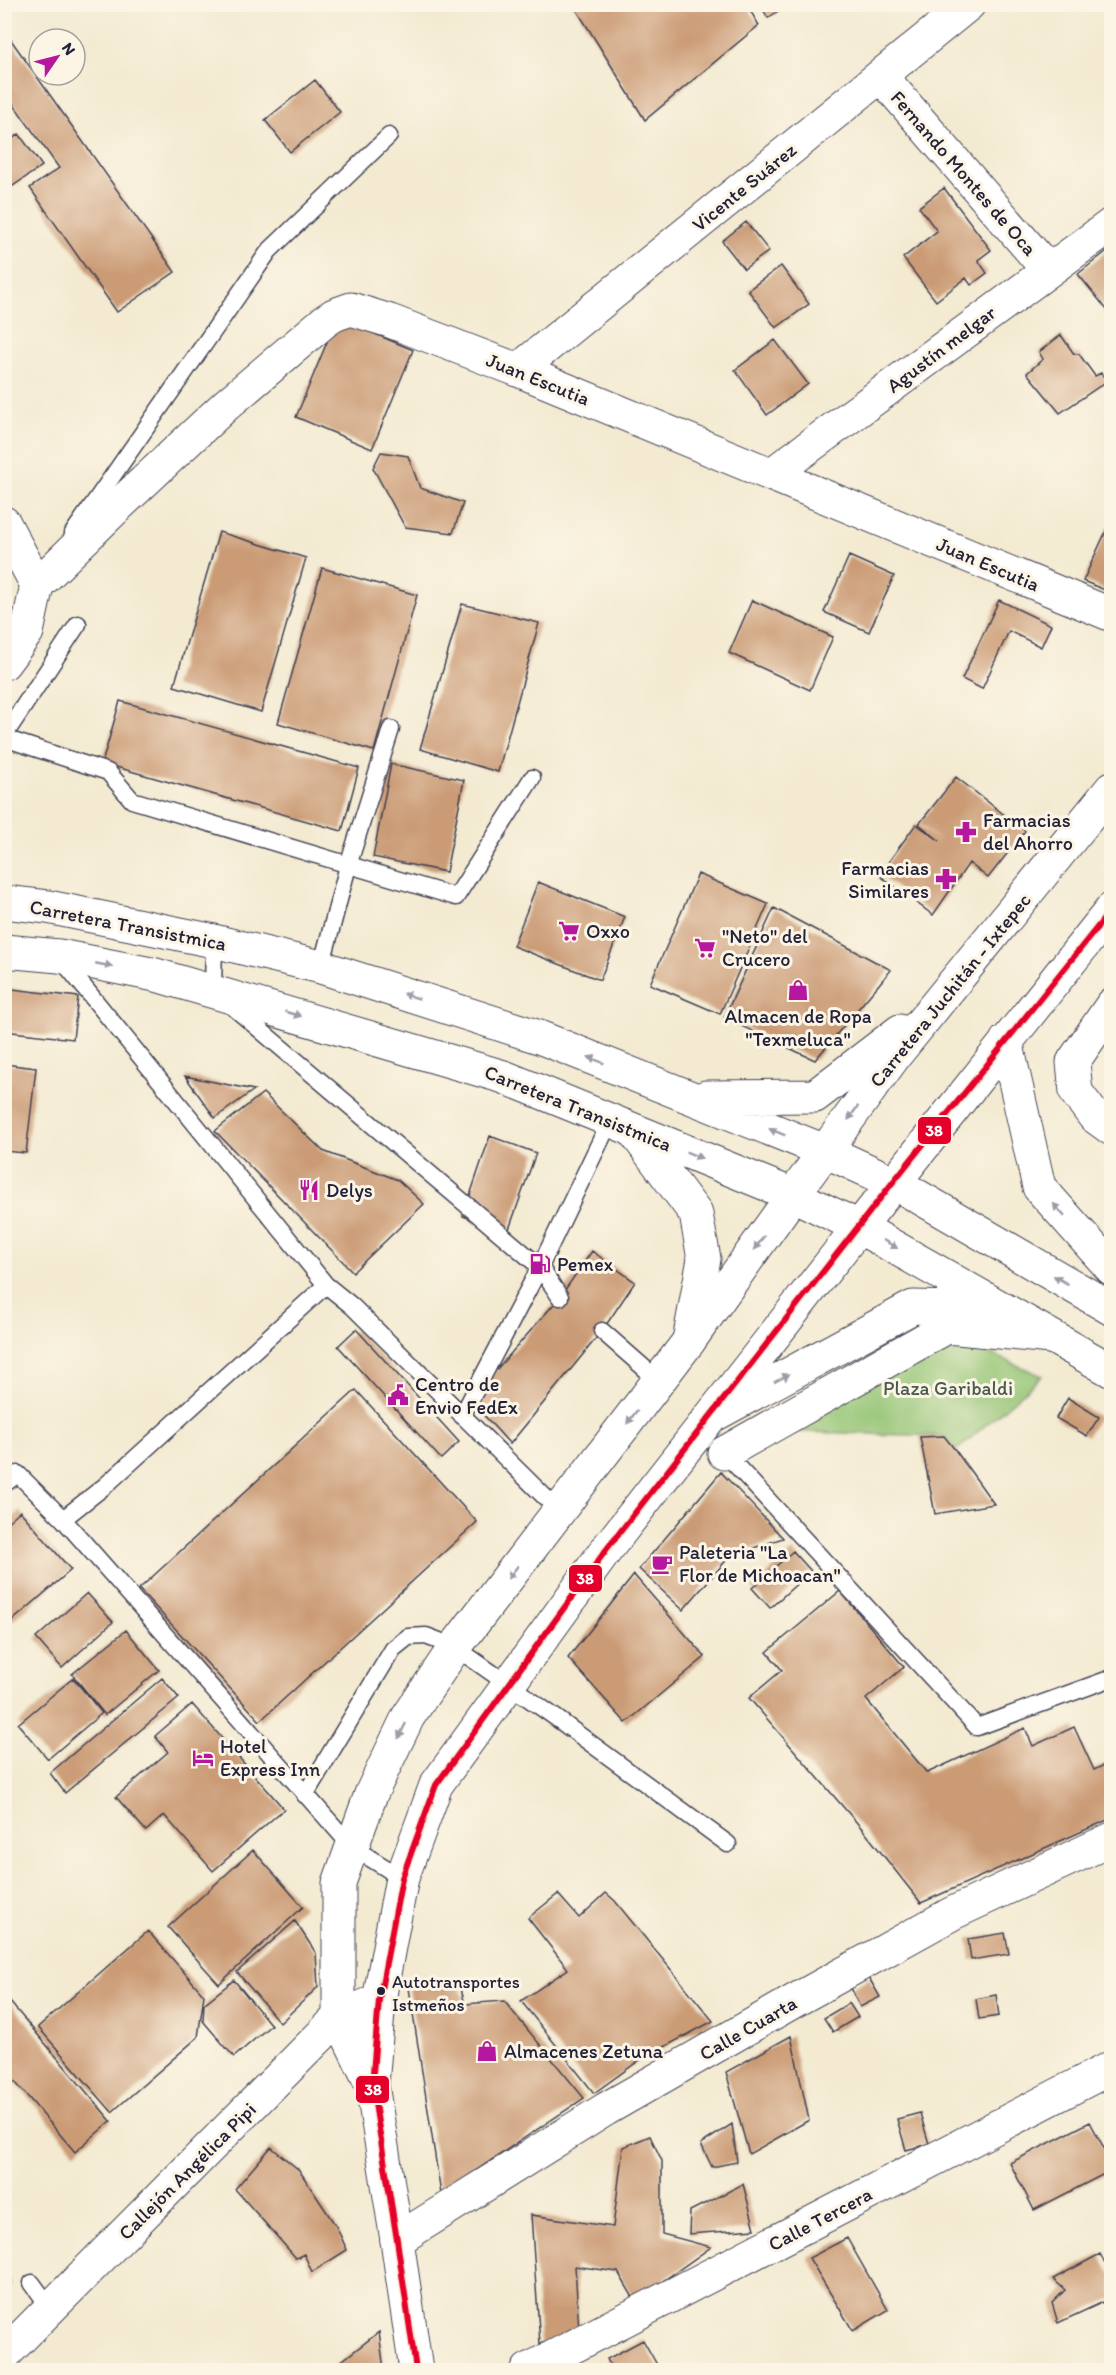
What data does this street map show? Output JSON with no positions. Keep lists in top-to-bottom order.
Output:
{
  "streets": {
    "street": [
      "Fernando Montes de Oca",
      "Vicente Suárez",
      "Agustín melgar",
      "Juan Escutia",
      "Carretera Transistmica",
      "Carretera Juchitán - Ixtepec",
      "Calle Cuarta",
      "Callejón Angélica Pipi",
      "Calle Tercera"
    ]
  },
  "crossings": [
    ["Fernando Montes de Oca", "Vicente Suárez"],
    ["Fernando Montes de Oca", "Agustín melgar"],
    ["Vicente Suárez", "Juan Escutia"],
    ["Agustín melgar", "Juan Escutia"],
    ["Carretera Transistmica", "Carretera Juchitán - Ixtepec"],
    ["Carretera Juchitán - Ixtepec", "Callejón Angélica Pipi"]
  ],
  "parks": ["Plaza Garibaldi"],
  "places": {
    "pharmacy": ["Farmacias del Ahorro", "Farmacias Similares"],
    "supermarket": ["Oxxo", "\"Neto\" del Crucero"],
    "shop": ["Almacen de Ropa \"Texmeluca\"", "Almacenes Zetuna"],
    "restaurant": ["Delys"],
    "fuel station": ["Pemex"],
    "public building": ["Centro de Envio FedEx"],
    "cafe": ["Paleteria \"La Flor de Michoacan\""],
    "hotel": ["Hotel Express Inn"],
    "other": ["Autotransportes Istmeños"]
  },
  "lines": ["transit line 38"],
  "north": "top right"
}
